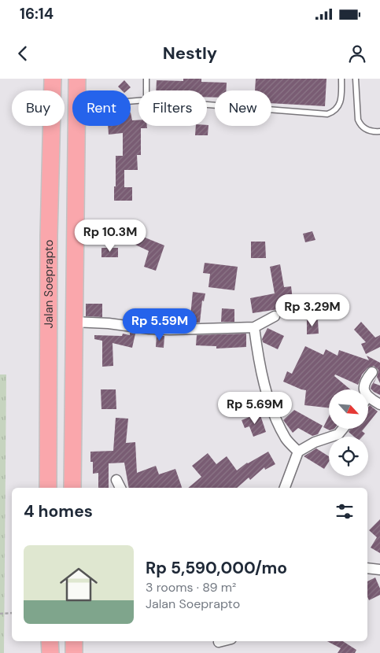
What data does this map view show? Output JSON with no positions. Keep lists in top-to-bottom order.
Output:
{
  "streets": {
    "highway": ["Jalan Soeprapto"]
  },
  "north": "bottom right",
  "page": {
    "status": "16:14",
    "header": "Nestly",
    "chip": [
      "Buy",
      "Rent",
      "Filters",
      "New"
    ],
    "price": [
      "Rp 10.3M",
      "Rp 3.29M",
      "Rp 5.59M",
      "Rp 5.69M"
    ],
    "heading": "4 homes",
    "list": [
      {
        "name": "Rp 5,590,000/mo",
        "note": "3 rooms · 89 m² · Jalan Soeprapto"
      }
    ]
  }
}
